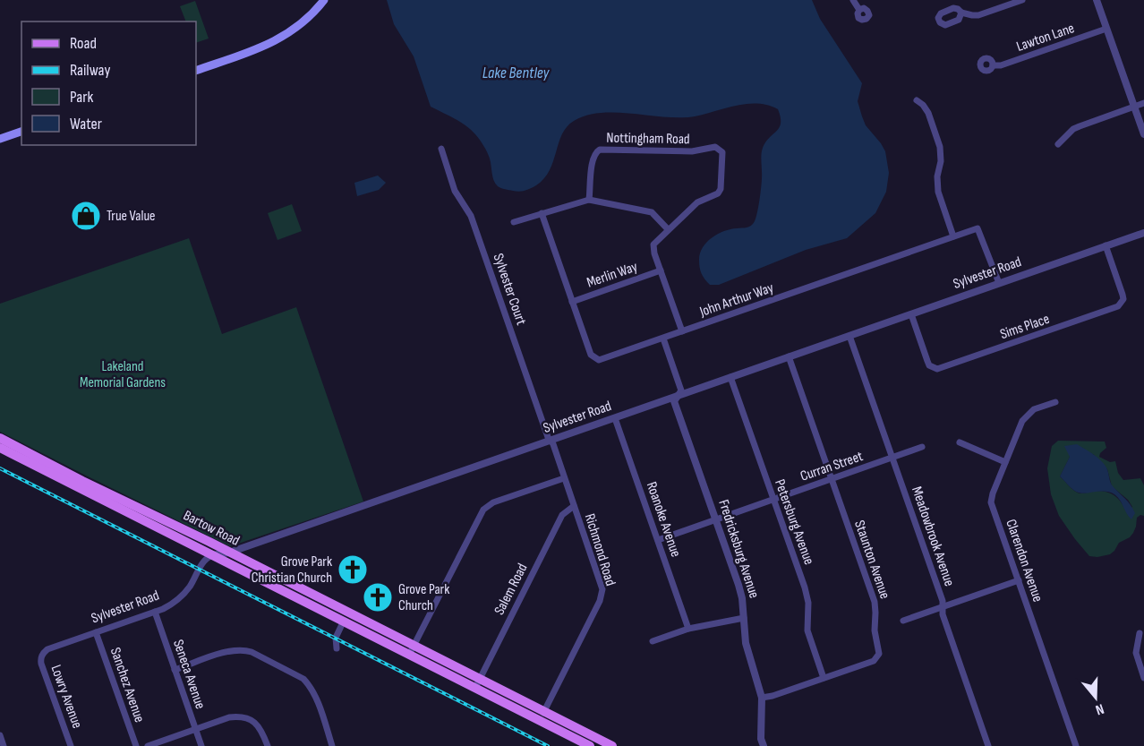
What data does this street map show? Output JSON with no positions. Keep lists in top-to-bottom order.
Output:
{
  "streets": {
    "main road": ["Bartow Road"],
    "street": [
      "Lawton Lane",
      "Nottingham Road",
      "Sylvester Road",
      "Merlin Way",
      "Sylvester Court",
      "John Arthur Way",
      "Sims Place",
      "Curran Street",
      "Roanoke Avenue",
      "Petersburg Avenue",
      "Meadowbrook Avenue",
      "Fredricksburg Avenue",
      "Richmond Road",
      "Staunton Avenue",
      "Clarendon Avenue",
      "Salem Road",
      "Seneca Avenue",
      "Sanchez Avenue",
      "Lowry Avenue"
    ]
  },
  "crossings": [
    ["Nottingham Road", "Merlin Way"],
    ["Nottingham Road", "John Arthur Way"],
    ["Sylvester Road", "Sylvester Court"],
    ["Sylvester Road", "John Arthur Way"],
    ["Sylvester Road", "Sims Place"],
    ["Sylvester Road", "Roanoke Avenue"],
    ["Sylvester Road", "Petersburg Avenue"],
    ["Sylvester Road", "Bartow Road"],
    ["Sylvester Road", "Meadowbrook Avenue"],
    ["Sylvester Road", "Fredricksburg Avenue"],
    ["Sylvester Road", "Richmond Road"],
    ["Sylvester Road", "Staunton Avenue"],
    ["Sylvester Road", "Seneca Avenue"],
    ["Sylvester Road", "Sanchez Avenue"],
    ["Sylvester Road", "Lowry Avenue"],
    ["Merlin Way", "John Arthur Way"],
    ["Sylvester Court", "Richmond Road"],
    ["Curran Street", "Roanoke Avenue"],
    ["Curran Street", "Petersburg Avenue"],
    ["Curran Street", "Meadowbrook Avenue"],
    ["Curran Street", "Fredricksburg Avenue"],
    ["Curran Street", "Staunton Avenue"],
    ["Petersburg Avenue", "Staunton Avenue"],
    ["Bartow Road", "Richmond Road"],
    ["Bartow Road", "Salem Road"],
    ["Fredricksburg Avenue", "Staunton Avenue"],
    ["Richmond Road", "Salem Road"]
  ],
  "water": ["Lake Bentley"],
  "parks": ["Lakeland Memorial Gardens"],
  "places": {
    "shop": ["True Value"],
    "church": ["Grove Park Christian Church", "Grove Park Church"]
  },
  "legend": [
    "Road",
    "Railway",
    "Park",
    "Water"
  ],
  "north": "bottom"
}
